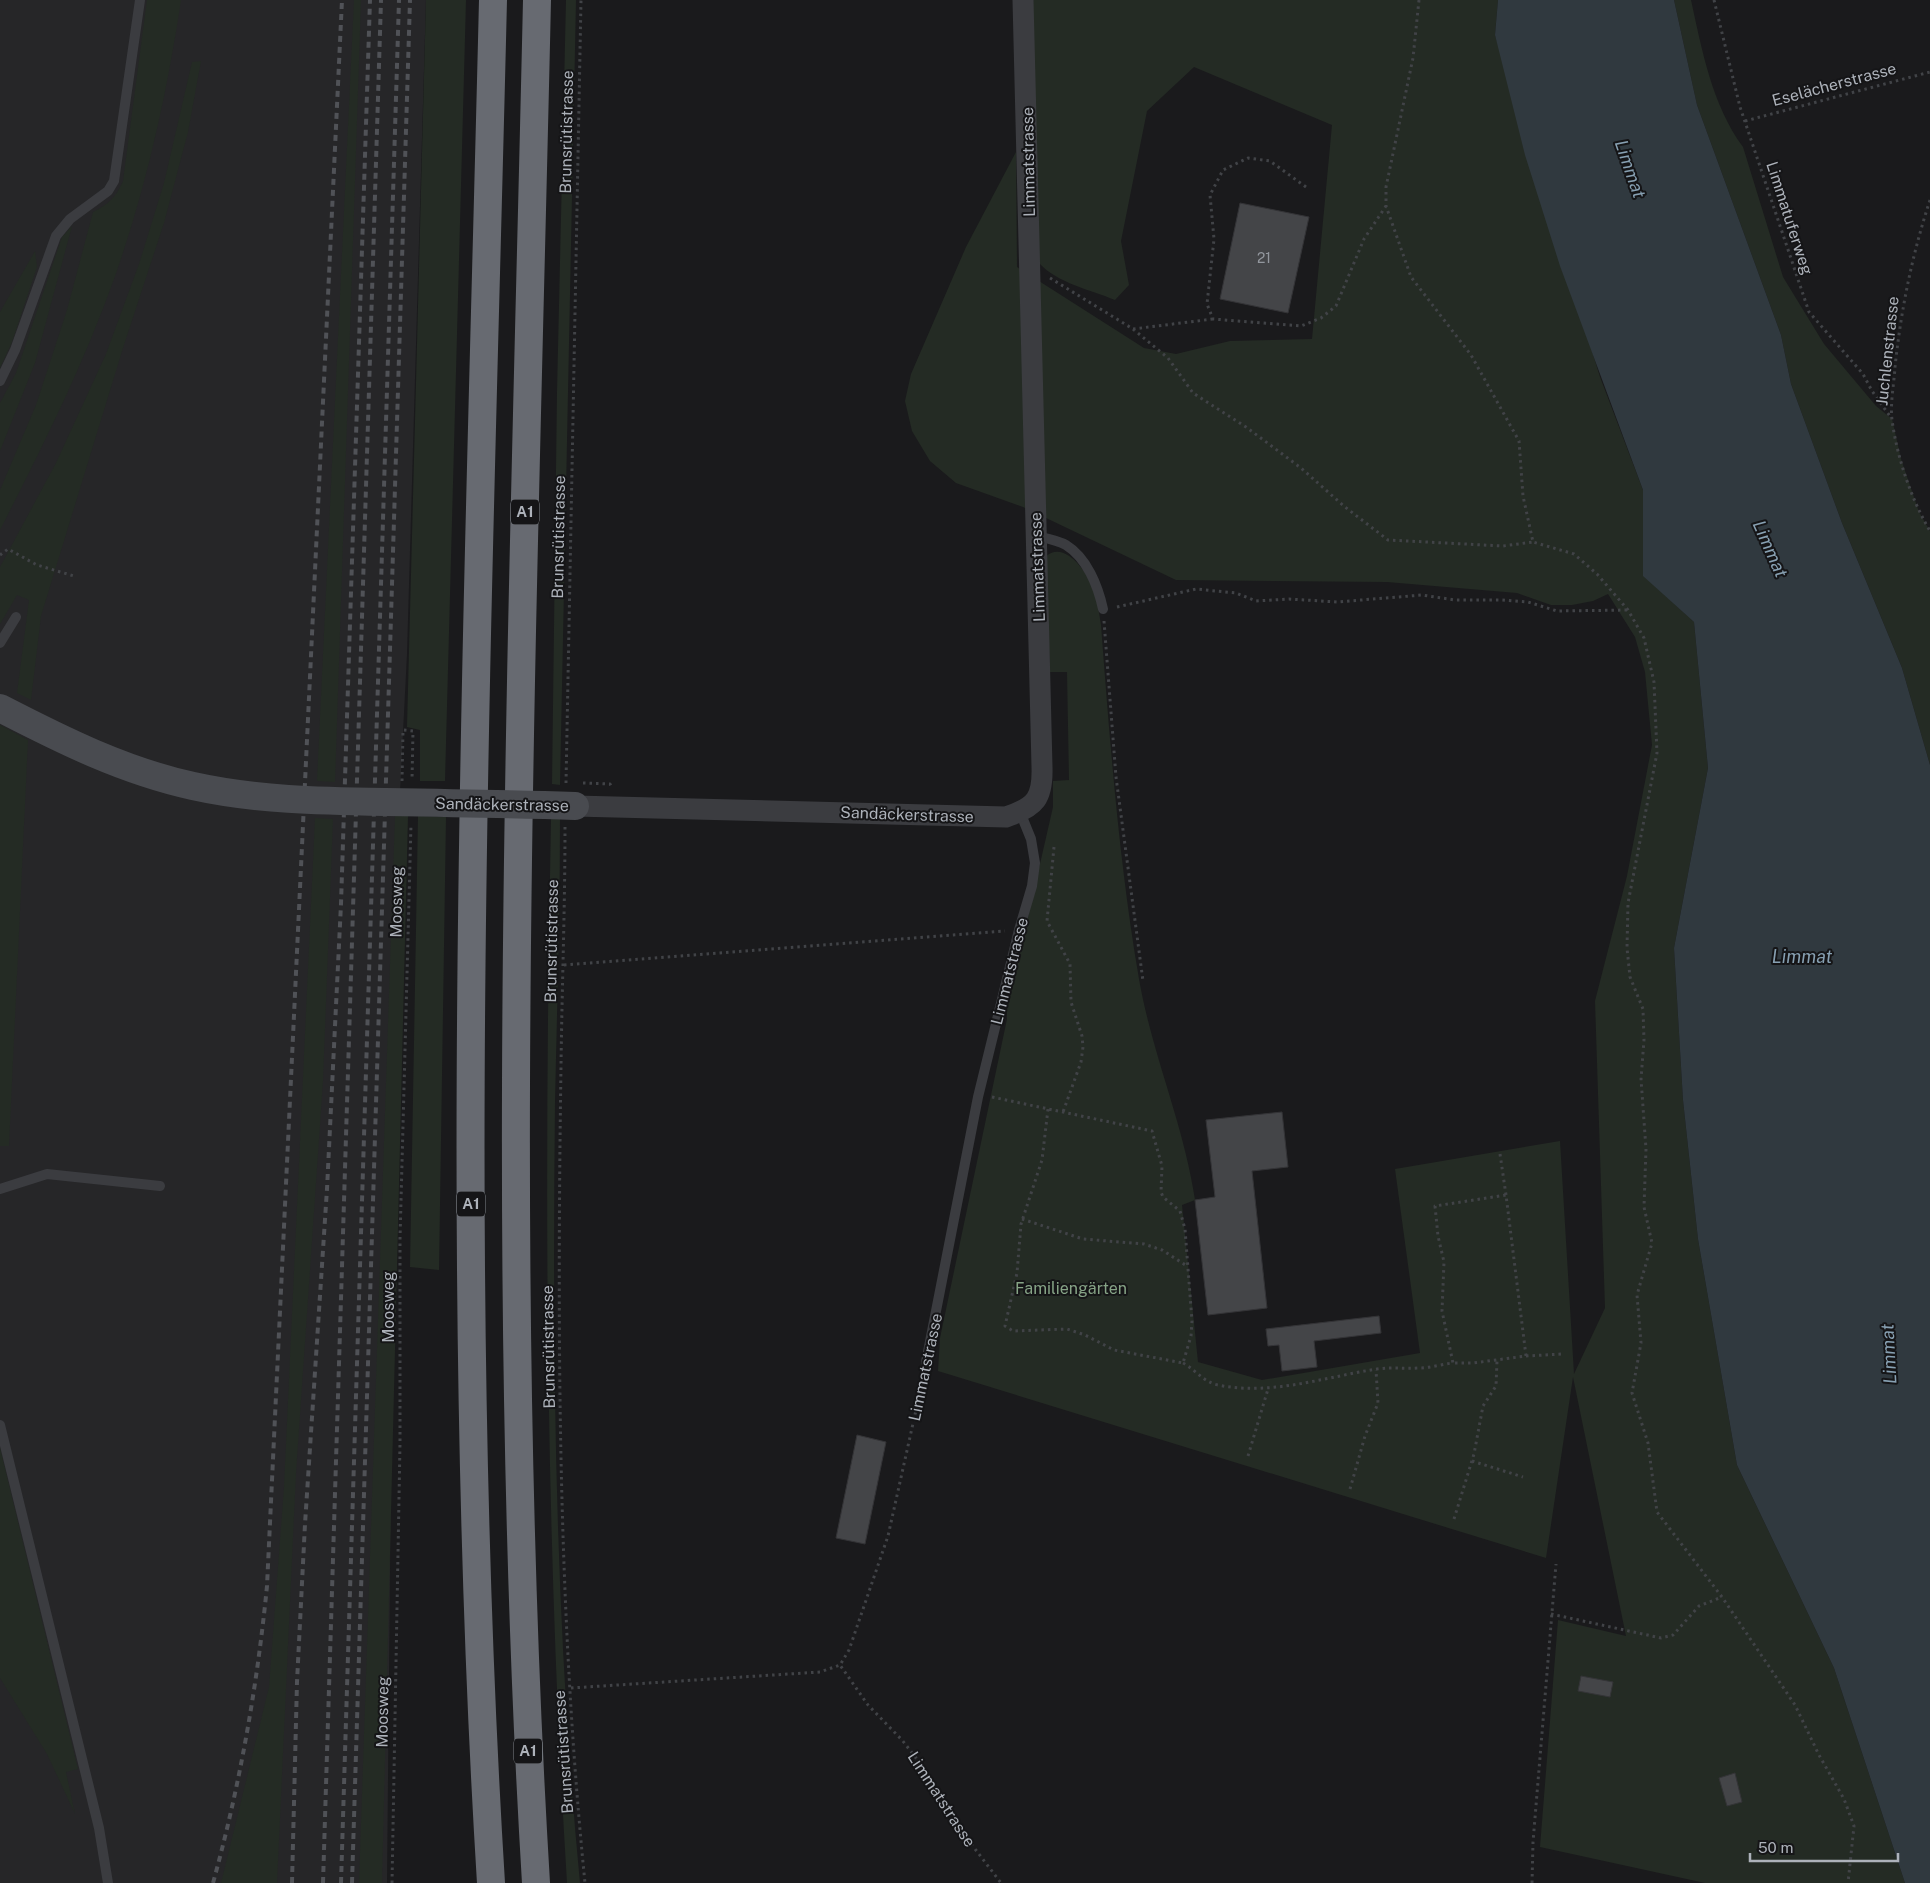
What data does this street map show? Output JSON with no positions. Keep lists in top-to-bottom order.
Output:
{
  "streets": {
    "highway": ["A1"],
    "street": ["Limmatstrasse", "Sandäckerstrasse"],
    "path": [
      "Eselächerstrasse",
      "Brunsrütistrasse",
      "Limmatuferweg",
      "Juchlenstrasse",
      "Moosweg"
    ]
  },
  "crossings": [
    ["Eselächerstrasse", "Limmatuferweg"],
    ["Brunsrütistrasse", "Sandäckerstrasse"],
    ["Limmatstrasse", "Sandäckerstrasse"],
    ["Limmatuferweg", "Juchlenstrasse"]
  ],
  "water": ["Limmat"],
  "parks": ["Familiengärten"],
  "house_numbers": ["21"],
  "scale_bar": "50 m"
}
